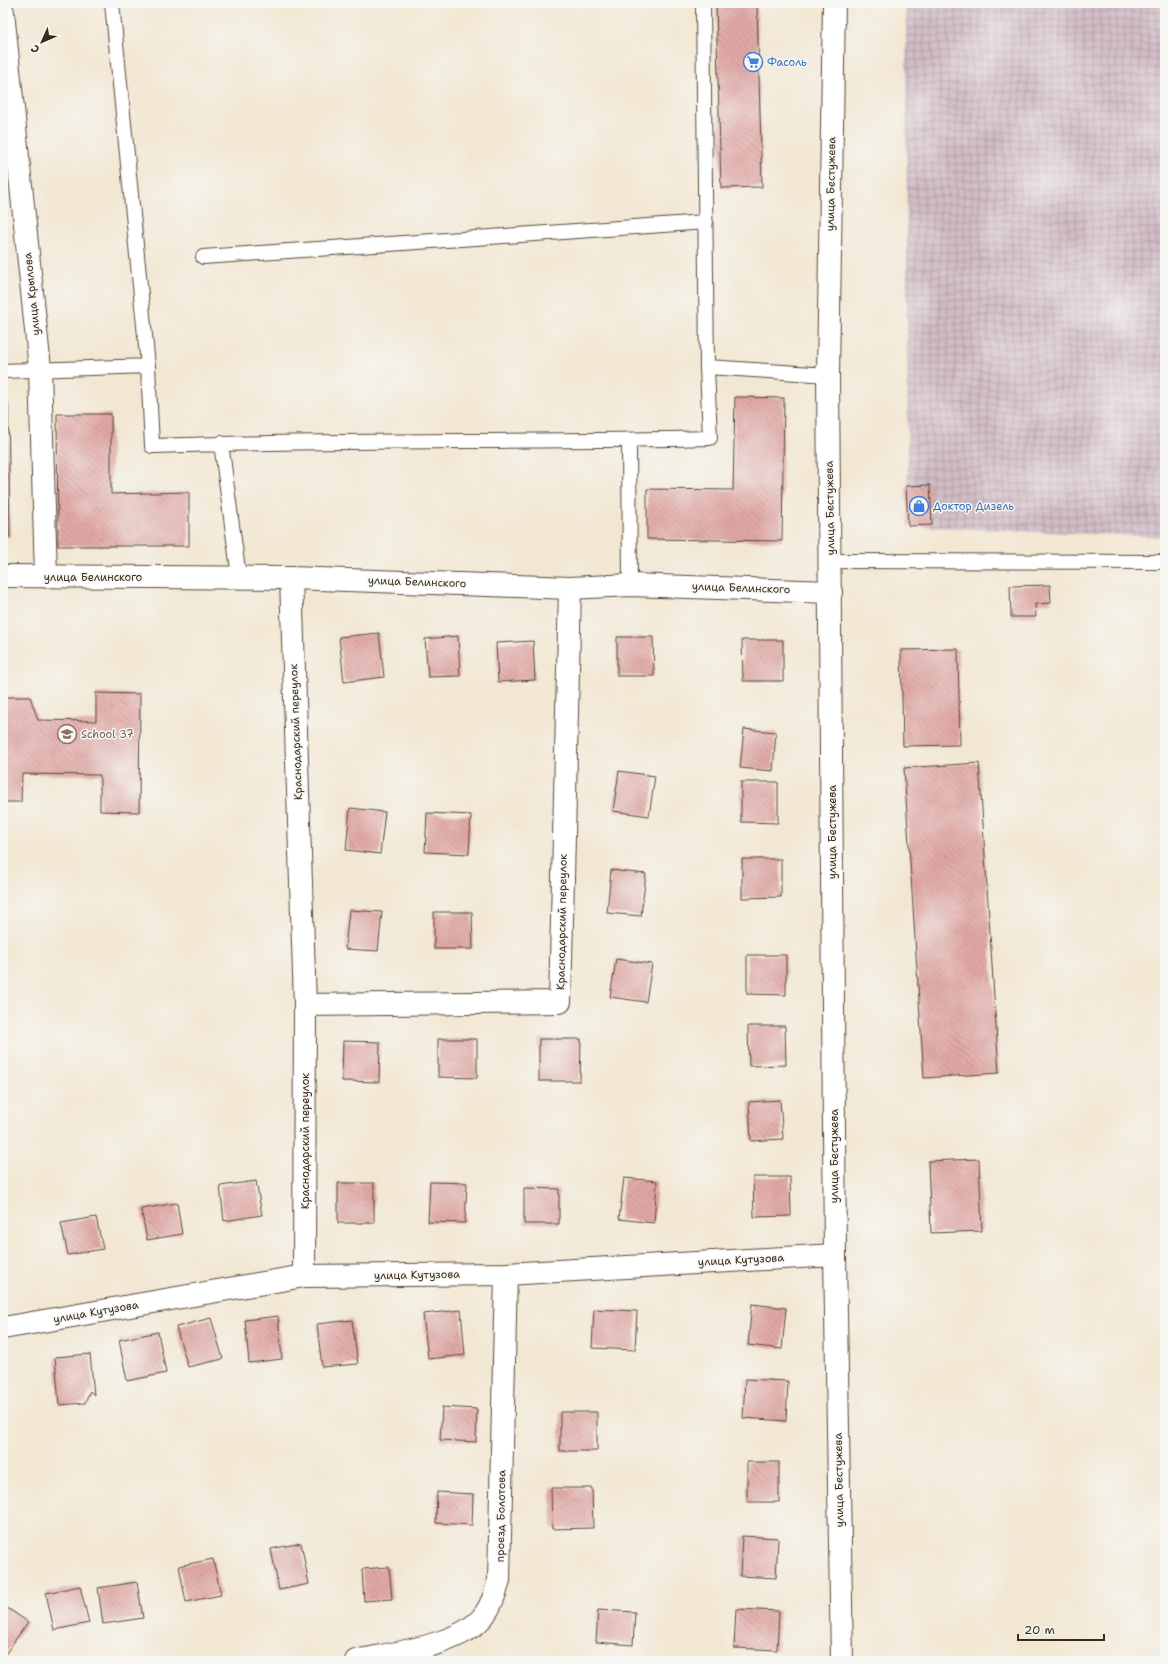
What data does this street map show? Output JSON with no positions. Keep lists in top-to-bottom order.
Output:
{
  "streets": {
    "street": [
      "улица Бестужева",
      "улица Крылова",
      "улица Белинского",
      "Краснодарский переулок",
      "улица Кутузова",
      "проезд Болотова"
    ]
  },
  "crossings": [
    ["улица Бестужева", "улица Белинского"],
    ["улица Бестужева", "улица Кутузова"],
    ["улица Крылова", "улица Белинского"],
    ["улица Белинского", "Краснодарский переулок"],
    ["Краснодарский переулок", "улица Кутузова"],
    ["улица Кутузова", "проезд Болотова"]
  ],
  "places": {
    "supermarket": ["Фасоль"],
    "shop": ["Доктор Дизель"],
    "school or university": ["School 37"]
  },
  "scale_bar": "20 m",
  "north": "bottom left"
}
